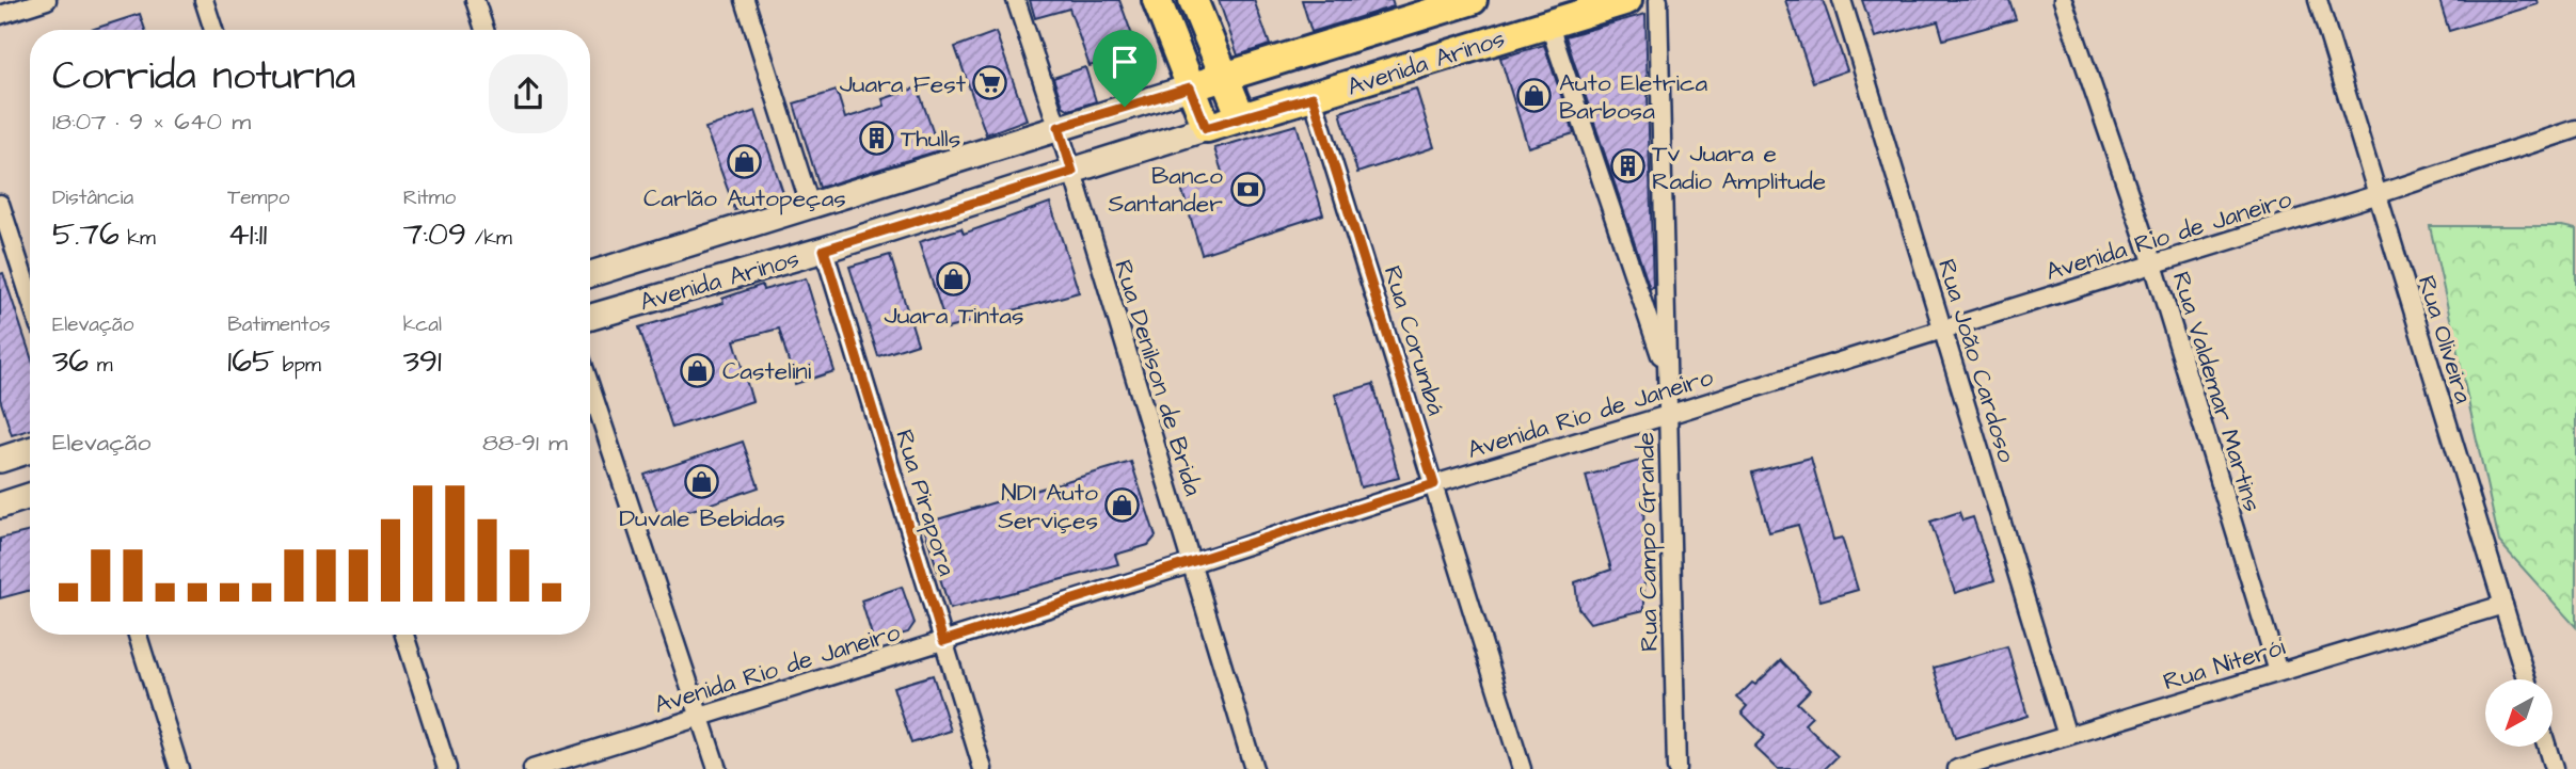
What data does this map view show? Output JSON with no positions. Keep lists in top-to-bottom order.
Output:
{
  "streets": {
    "main road": ["Avenida Arinos"],
    "street": [
      "Avenida Rio de Janeiro",
      "Rua Oliveira",
      "Rua Corumbá",
      "Rua João Cardoso",
      "Rua Denilson de Brida",
      "Rua Valdemar Martins",
      "Rua Pirapora",
      "Rua Campo Grande",
      "Rua Niterói"
    ]
  },
  "crossings": [
    ["Avenida Arinos", "Rua Corumbá"],
    ["Avenida Arinos", "Rua Denilson de Brida"],
    ["Avenida Arinos", "Rua Pirapora"],
    ["Avenida Rio de Janeiro", "Rua Oliveira"],
    ["Avenida Rio de Janeiro", "Rua Corumbá"],
    ["Avenida Rio de Janeiro", "Rua João Cardoso"],
    ["Avenida Rio de Janeiro", "Rua Denilson de Brida"],
    ["Avenida Rio de Janeiro", "Rua Valdemar Martins"],
    ["Avenida Rio de Janeiro", "Rua Pirapora"],
    ["Avenida Rio de Janeiro", "Rua Campo Grande"],
    ["Rua Oliveira", "Rua Niterói"],
    ["Rua João Cardoso", "Rua Niterói"],
    ["Rua Valdemar Martins", "Rua Niterói"]
  ],
  "places": {
    "supermarket": ["Juara Fest"],
    "shop": [
      "Auto Eletrica Barbosa",
      "Carlão Autopeças",
      "Juara Tintas",
      "Castelini",
      "Duvale Bebidas",
      "NDI Auto Serviçes"
    ],
    "building": ["Thulls", "Tv Juara e Radio Amplitude"],
    "bank": ["Banco Santander"]
  },
  "north": "bottom left",
  "page": {
    "heading": ["Corrida noturna", "18:07 · 9 × 640 m"],
    "stats": [
      ["Distância", "5.76 km"],
      ["Tempo", "41:11"],
      ["Ritmo", "7:09 /km"],
      ["Elevação", "36 m"],
      ["Batimentos", "165 bpm"],
      ["kcal", "391"]
    ],
    "chart": ["Elevação", "88–91 m"]
  }
}
